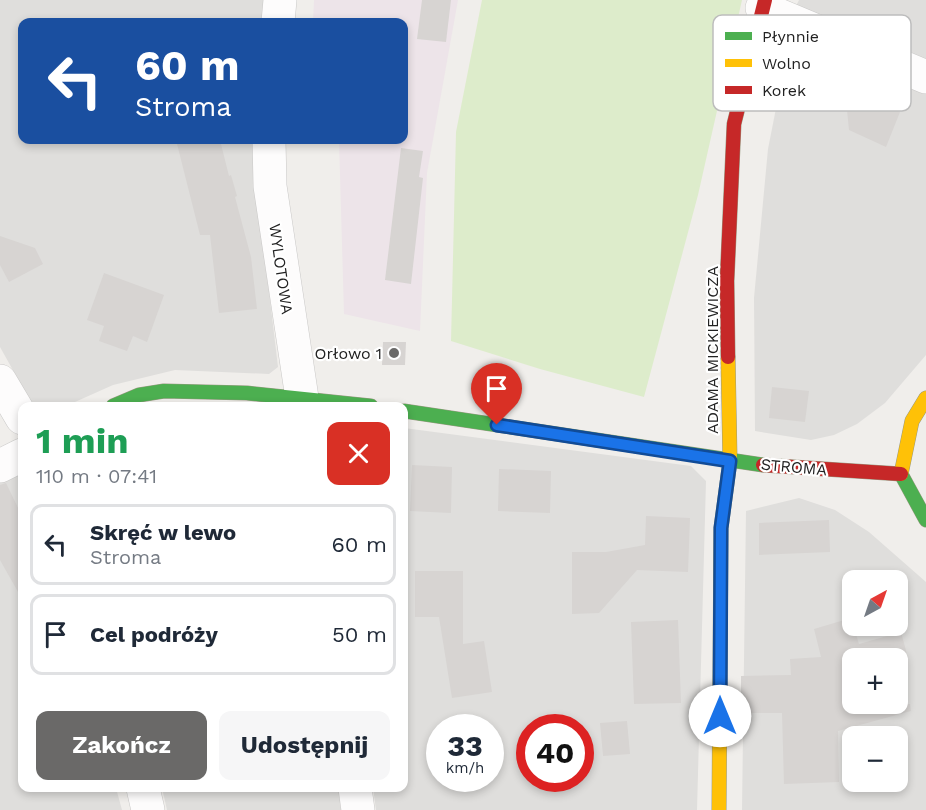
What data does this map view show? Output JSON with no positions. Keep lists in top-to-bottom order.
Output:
{
  "streets": {
    "street": ["WYLOTOWA", "ADAMA MICKIEWICZA", "STROMA"]
  },
  "crossings": [
    ["ADAMA MICKIEWICZA", "STROMA"]
  ],
  "places": ["Orłowo 1"],
  "legend": ["Płynnie", "Wolno", "Korek"],
  "north": "top right",
  "page": {
    "turn": ["60 m", "Stroma"],
    "heading": ["1 min", "110 m · 07:41"],
    "list": [
      {
        "name": "Skręć w lewo",
        "note": "Stroma",
        "value": "60 m"
      },
      {
        "name": "Cel podróży",
        "value": "50 m"
      }
    ],
    "map_buttons": ["+", "−"],
    "buttons": ["Zakończ", "Udostępnij"],
    "speed": "33 km/h",
    "limit": "40"
  }
}
